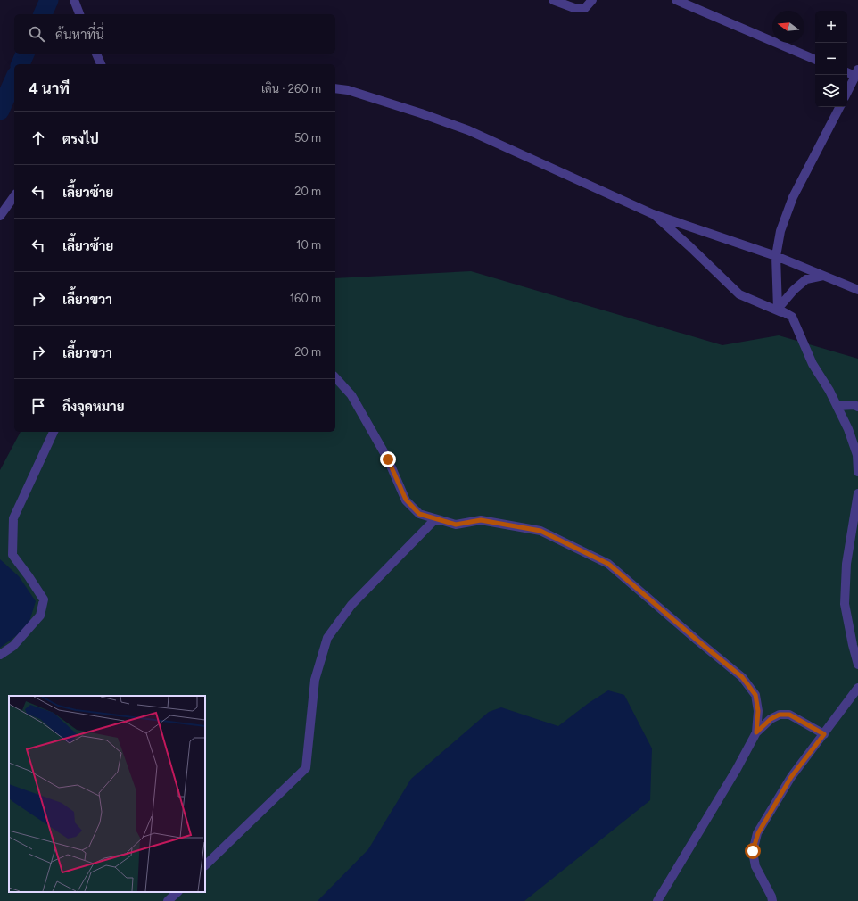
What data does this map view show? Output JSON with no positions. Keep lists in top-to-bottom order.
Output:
{
  "north": "left",
  "page": {
    "map_buttons": ["+", "−"],
    "search": "ค้นหาที่นี่",
    "heading": ["4 นาที", "เดิน · 260 m"],
    "list": [
      ["ตรงไป", "50 m"],
      ["เลี้ยวซ้าย", "20 m"],
      ["เลี้ยวซ้าย", "10 m"],
      ["เลี้ยวขวา", "160 m"],
      ["เลี้ยวขวา", "20 m"],
      "ถึงจุดหมาย"
    ]
  }
}
